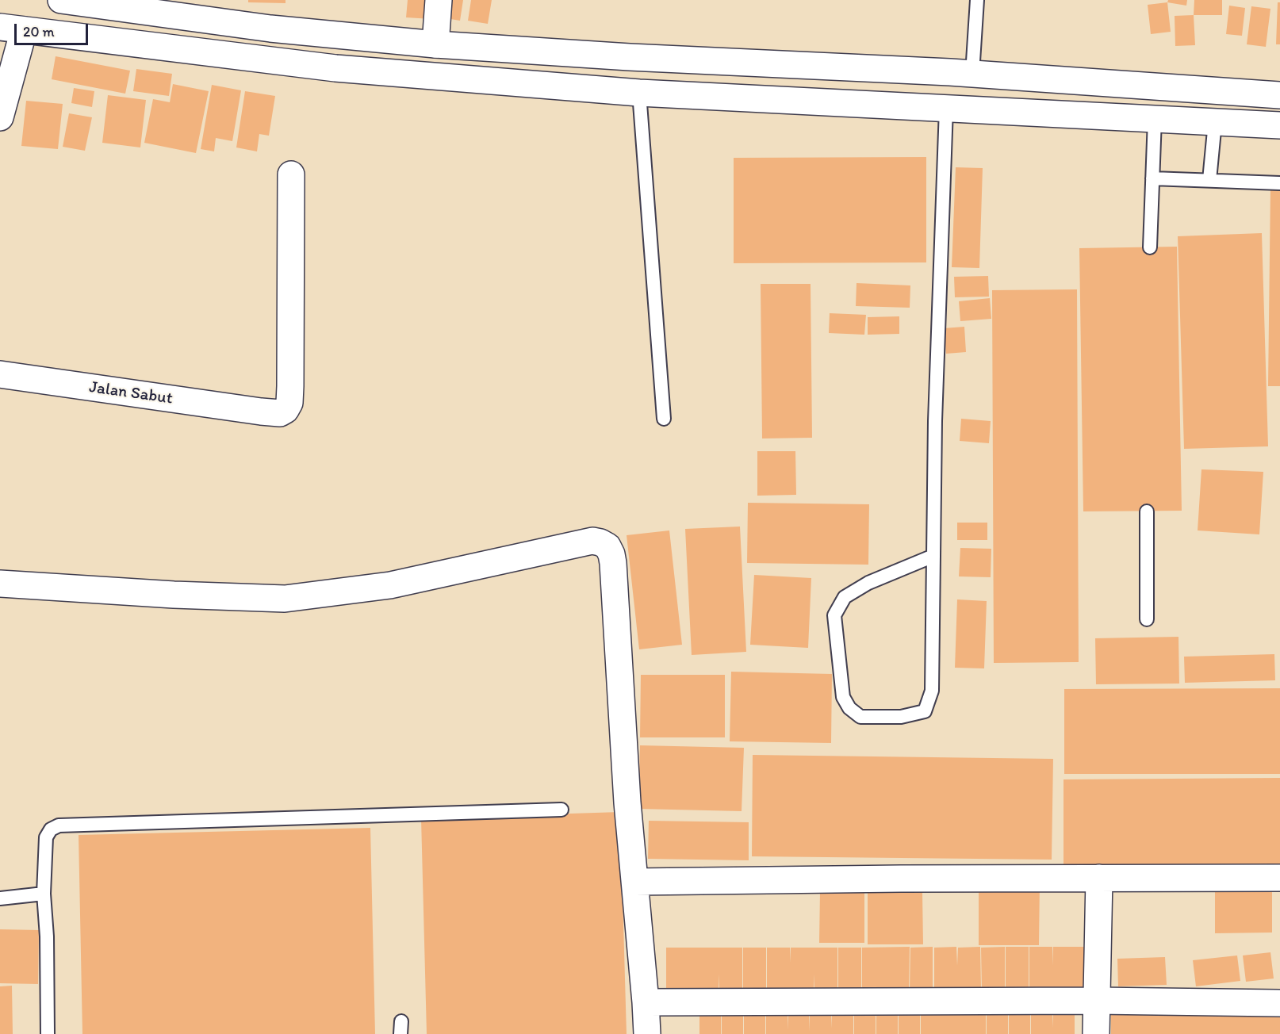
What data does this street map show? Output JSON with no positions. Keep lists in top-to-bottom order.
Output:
{
  "streets": {
    "main road": ["Jalan Sabut"]
  },
  "scale_bar": "20 m"
}
